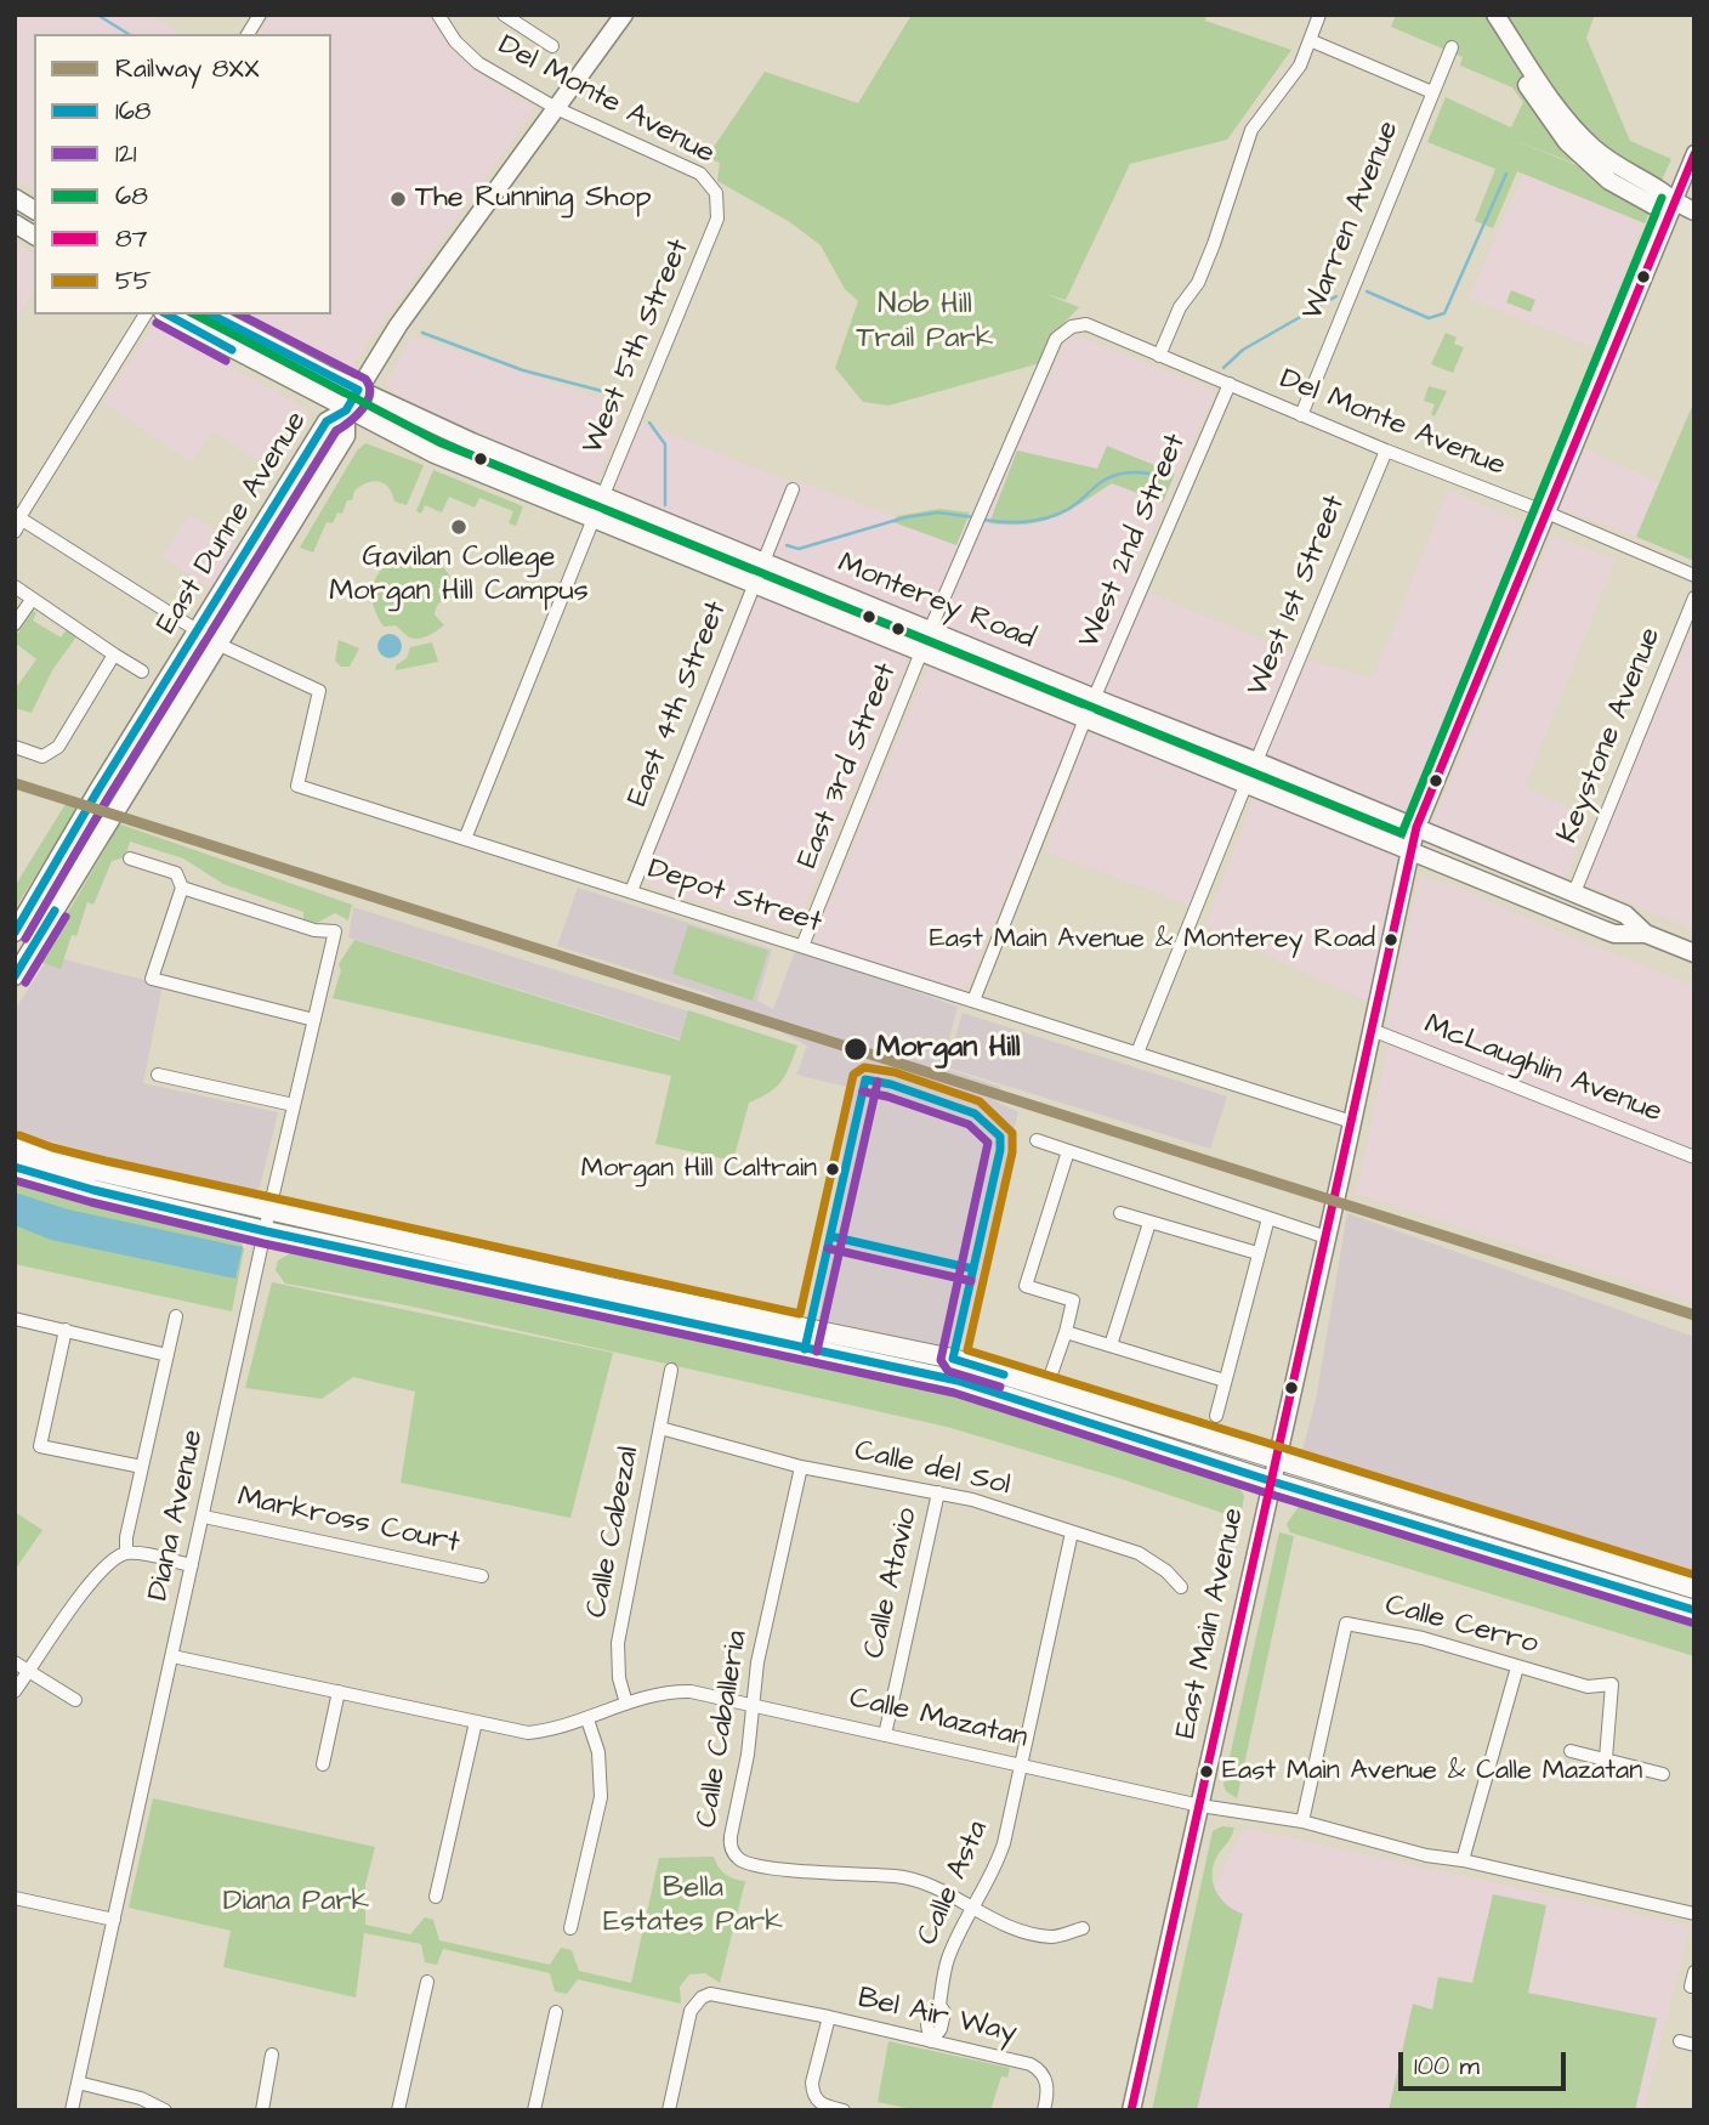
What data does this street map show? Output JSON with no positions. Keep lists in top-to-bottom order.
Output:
{
  "streets": {
    "main road": ["East Dunne Avenue", "Monterey Road", "East Main Avenue"],
    "street": [
      "Del Monte Avenue",
      "Warren Avenue",
      "West 5th Street",
      "West 2nd Street",
      "West 1st Street",
      "East 4th Street",
      "Keystone Avenue",
      "East 3rd Street",
      "Depot Street",
      "McLaughlin Avenue",
      "Calle del Sol",
      "Diana Avenue",
      "Markross Court",
      "Calle Cabezal",
      "Calle Atavio",
      "Calle Cerro",
      "Calle Mazatan",
      "Calle Caballeria",
      "Calle Asta",
      "Bel Air Way"
    ]
  },
  "crossings": [
    ["Del Monte Avenue", "Warren Avenue"],
    ["Del Monte Avenue", "West 5th Street"],
    ["Del Monte Avenue", "West 2nd Street"],
    ["Del Monte Avenue", "West 1st Street"],
    ["Del Monte Avenue", "Monterey Road"],
    ["Del Monte Avenue", "East Main Avenue"],
    ["West 5th Street", "Monterey Road"],
    ["West 5th Street", "Depot Street"],
    ["East Dunne Avenue", "Monterey Road"],
    ["East Dunne Avenue", "Depot Street"],
    ["West 2nd Street", "Monterey Road"],
    ["West 2nd Street", "Depot Street"],
    ["West 1st Street", "Monterey Road"],
    ["Monterey Road", "East 4th Street"],
    ["Monterey Road", "Keystone Avenue"],
    ["Monterey Road", "East 3rd Street"],
    ["Monterey Road", "East Main Avenue"],
    ["East 4th Street", "Depot Street"],
    ["East 3rd Street", "Depot Street"],
    ["Depot Street", "East Main Avenue"],
    ["McLaughlin Avenue", "East Main Avenue"],
    ["Calle del Sol", "Calle Cabezal"],
    ["Calle del Sol", "Calle Atavio"],
    ["Calle del Sol", "Calle Caballeria"],
    ["Calle del Sol", "Calle Asta"],
    ["Diana Avenue", "Markross Court"],
    ["Diana Avenue", "Calle Mazatan"],
    ["Calle Cabezal", "Calle Mazatan"],
    ["Calle Atavio", "Calle Mazatan"],
    ["East Main Avenue", "Calle Mazatan"],
    ["Calle Cerro", "Calle Mazatan"],
    ["Calle Mazatan", "Calle Caballeria"],
    ["Calle Mazatan", "Calle Asta"],
    ["Calle Caballeria", "Calle Asta"],
    ["Calle Asta", "Bel Air Way"]
  ],
  "parks": ["Nob Hill Trail Park", "Bella Estates Park", "Diana Park"],
  "places": [
    "The Running Shop",
    "Gavilan College Morgan Hill Campus",
    "East Main Avenue & Monterey Road",
    "Morgan Hill",
    "Morgan Hill Caltrain",
    "East Main Avenue & Calle Mazatan"
  ],
  "lines": [
    "transit line 87",
    "transit line 68",
    "transit line 168",
    "transit line 121",
    "rail line 8XX",
    "transit line 55"
  ],
  "legend": [
    "Railway 8XX",
    "168",
    "121",
    "68",
    "87",
    "55"
  ],
  "scale_bar": "100 m"
}
